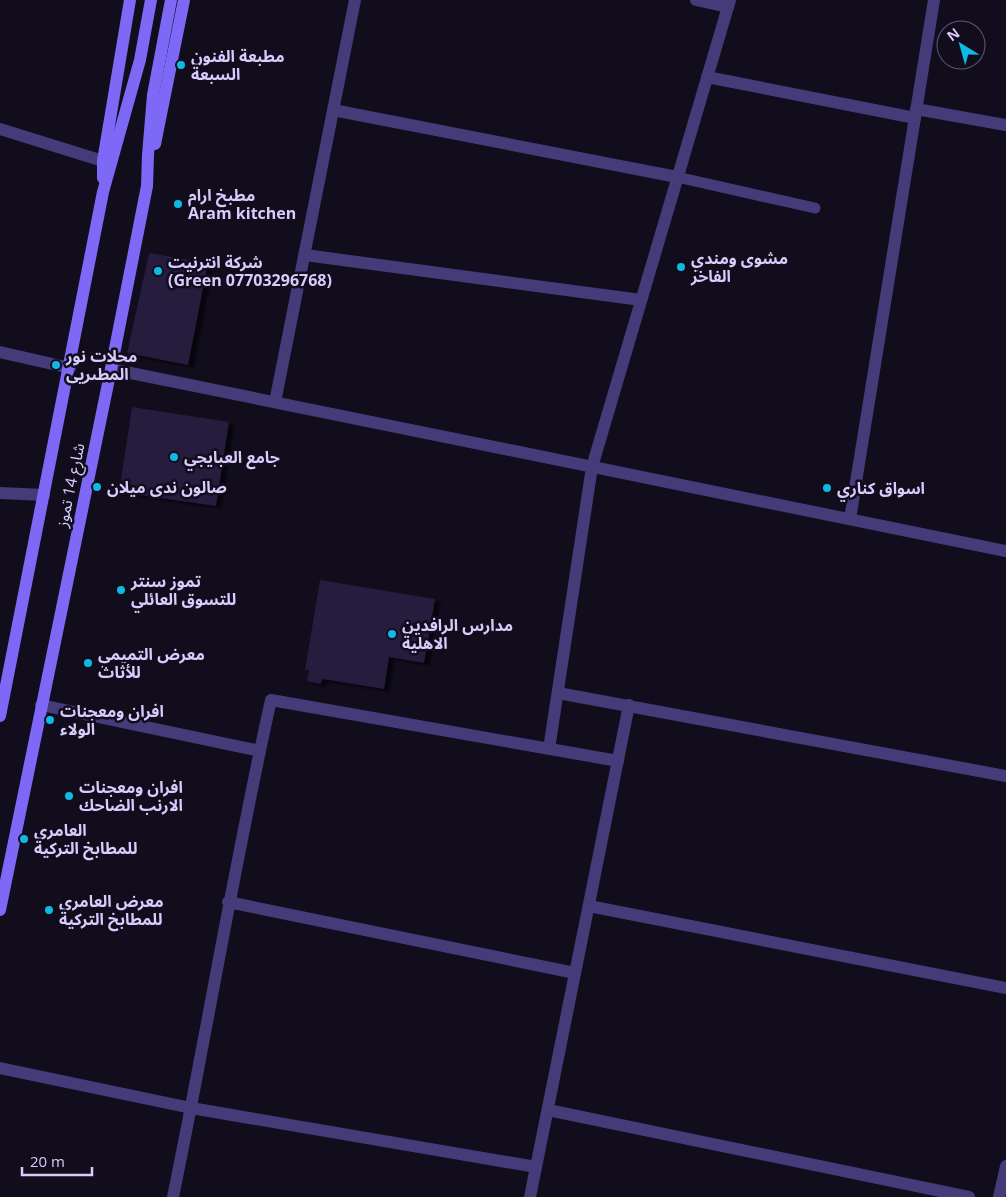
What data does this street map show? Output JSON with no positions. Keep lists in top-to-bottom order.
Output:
{
  "streets": {
    "main road": ["شارع 14 تموز"]
  },
  "places": [
    "مطبعة الفنون السبعة",
    "مطبخ ارام Aram kitchen",
    "مشوى ومندي الفاخر",
    "شركة انترنيت (Green 07703296768)",
    "محلات نور المطىريى",
    "جامع العبايجي",
    "صالون ندى ميلان",
    "اسواق كناري",
    "تموز سنتر للتسوق العائلي",
    "مدارس الرافدين اﻻهلية",
    "معرض التميمي للأثاث",
    "افران ومعجنات الولاء",
    "افران ومعجنات الارنب الضاحك",
    "العامري للمطابخ التركية",
    "معرض العامري للمطابخ التركية"
  ],
  "scale_bar": "20 m",
  "north": "top left"
}
